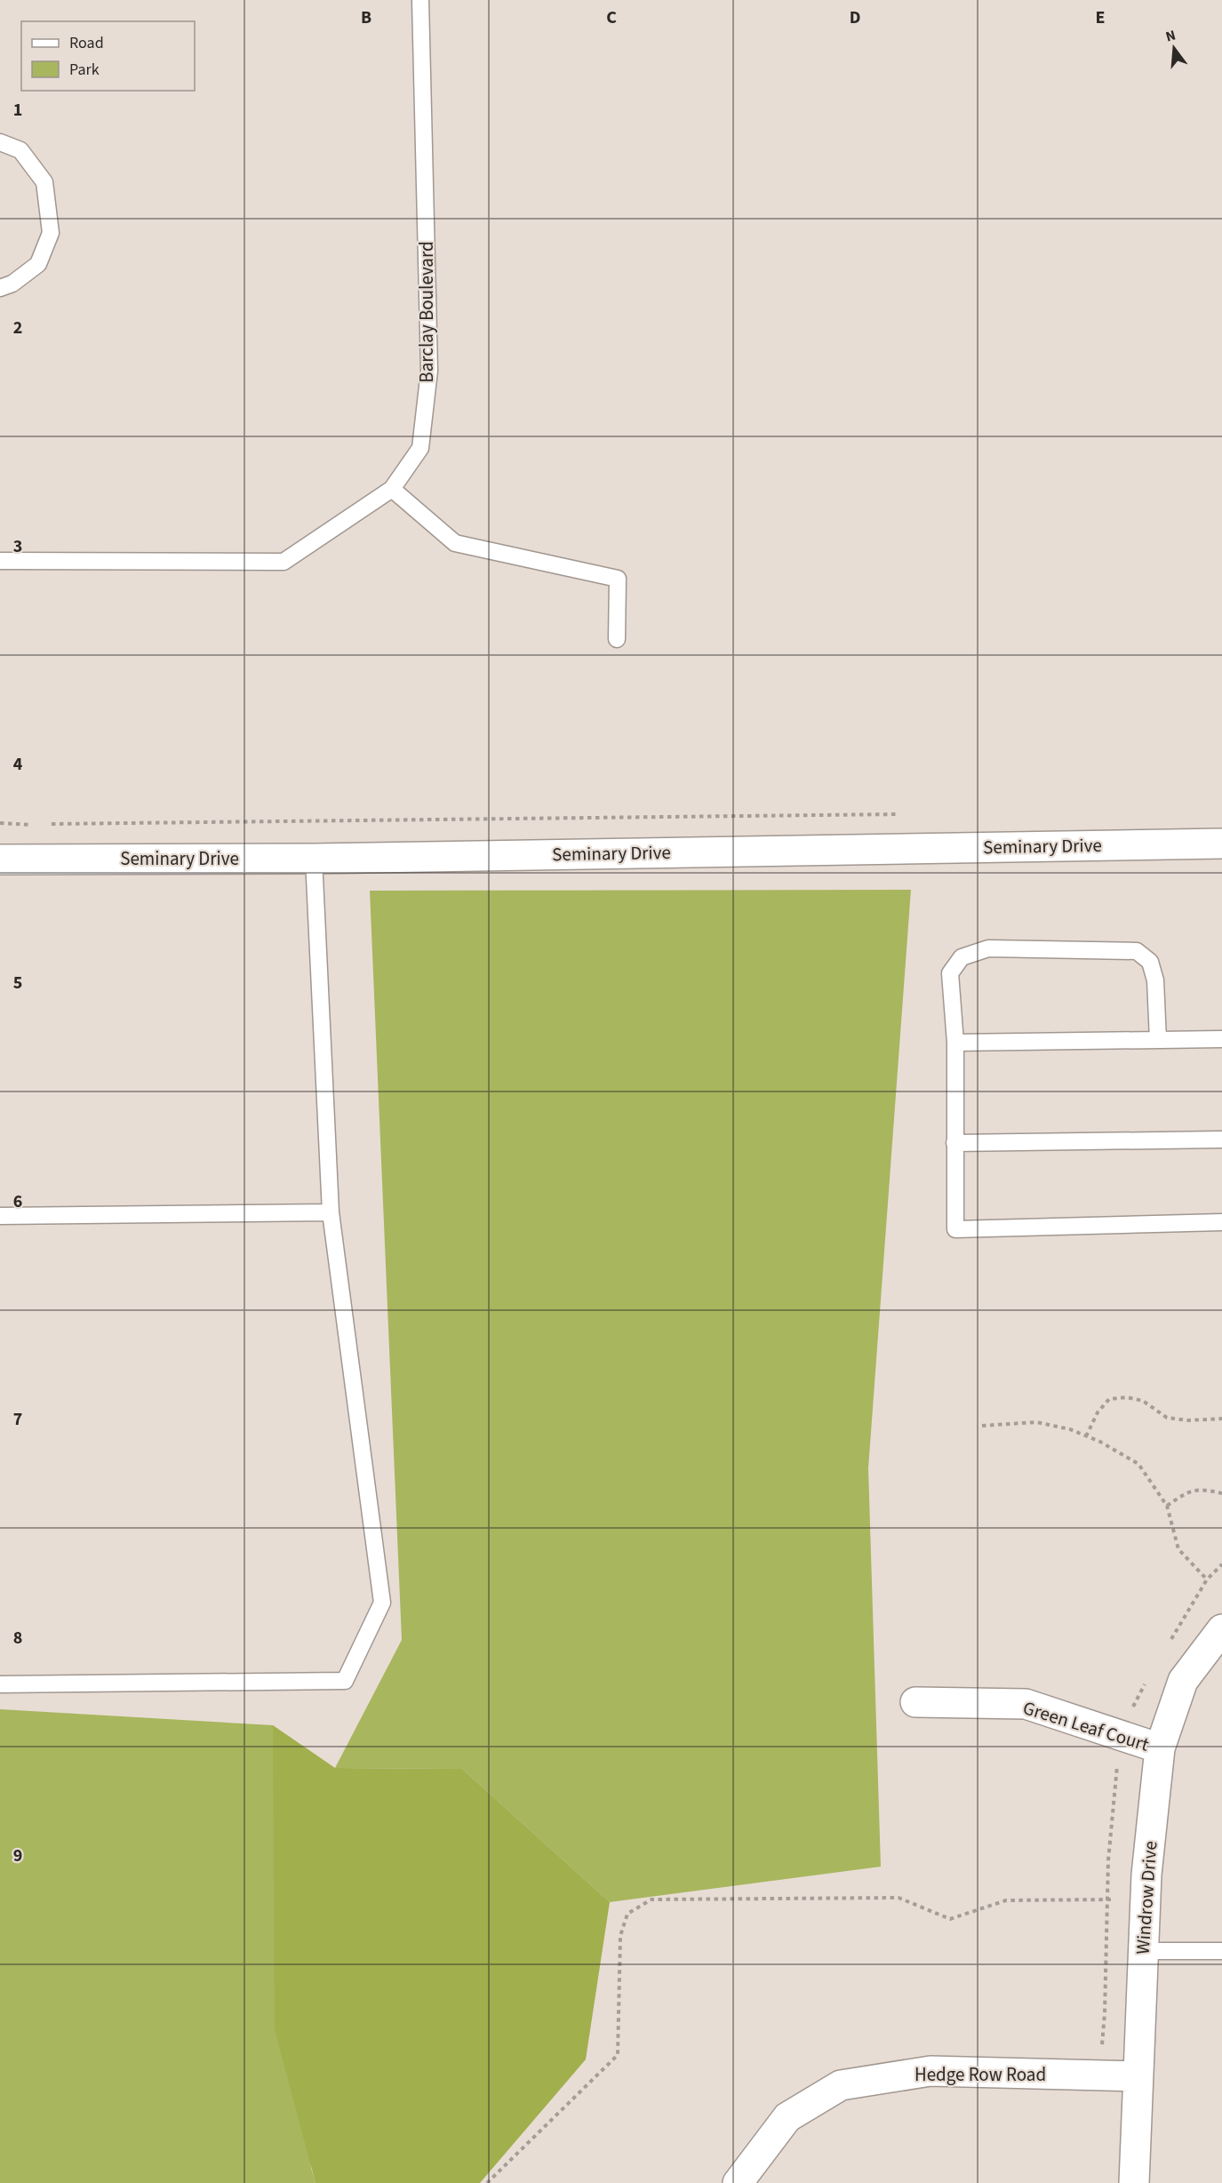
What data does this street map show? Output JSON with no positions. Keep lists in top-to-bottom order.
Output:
{
  "streets": {
    "street": [
      "Seminary Drive",
      "Green Leaf Court",
      "Windrow Drive",
      "Hedge Row Road"
    ],
    "lane": ["Barclay Boulevard"]
  },
  "crossings": [
    ["Green Leaf Court", "Windrow Drive"],
    ["Windrow Drive", "Hedge Row Road"]
  ],
  "legend": ["Road", "Park"],
  "north": "top",
  "grid": {
    "columns": [
      "B",
      "C",
      "D",
      "E"
    ],
    "rows": [
      "1",
      "2",
      "3",
      "4",
      "5",
      "6",
      "7",
      "8",
      "9"
    ]
  }
}
